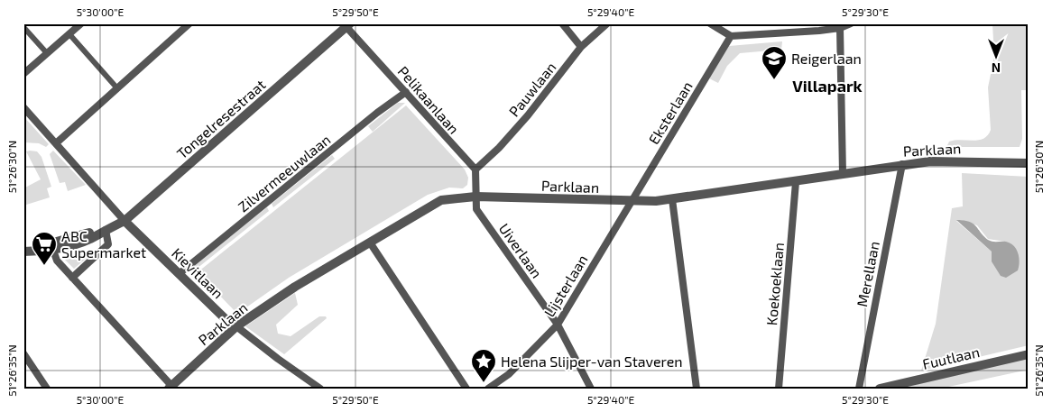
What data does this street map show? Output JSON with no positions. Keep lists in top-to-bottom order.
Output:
{
  "streets": {
    "street": [
      "Pauwlaan",
      "Pelikaanlaan",
      "Eksterlaan",
      "Tongelresestraat",
      "Parklaan",
      "Zilvermeeuwlaan",
      "Uiverlaan",
      "Kievitlaan",
      "Merellaan",
      "Koekoeklaan",
      "Lijsterlaan",
      "Fuutlaan"
    ]
  },
  "crossings": [
    ["Pauwlaan", "Pelikaanlaan"],
    ["Pelikaanlaan", "Tongelresestraat"],
    ["Pelikaanlaan", "Zilvermeeuwlaan"],
    ["Eksterlaan", "Parklaan"],
    ["Eksterlaan", "Lijsterlaan"],
    ["Tongelresestraat", "Kievitlaan"],
    ["Parklaan", "Uiverlaan"],
    ["Parklaan", "Kievitlaan"],
    ["Parklaan", "Merellaan"],
    ["Parklaan", "Koekoeklaan"],
    ["Parklaan", "Lijsterlaan"],
    ["Zilvermeeuwlaan", "Kievitlaan"],
    ["Uiverlaan", "Lijsterlaan"]
  ],
  "districts": ["Villapark"],
  "places": {
    "school or university": ["Reigerlaan"],
    "supermarket": ["ABC Supermarket"],
    "place": ["Helena Slijper-van Staveren"]
  },
  "north": "bottom",
  "coordinates": [
    "5°30'00\"E",
    "5°29'50\"E",
    "5°29'40\"E",
    "5°29'30\"E",
    "51°26'30\"N",
    "51°26'35\"N"
  ]
}
